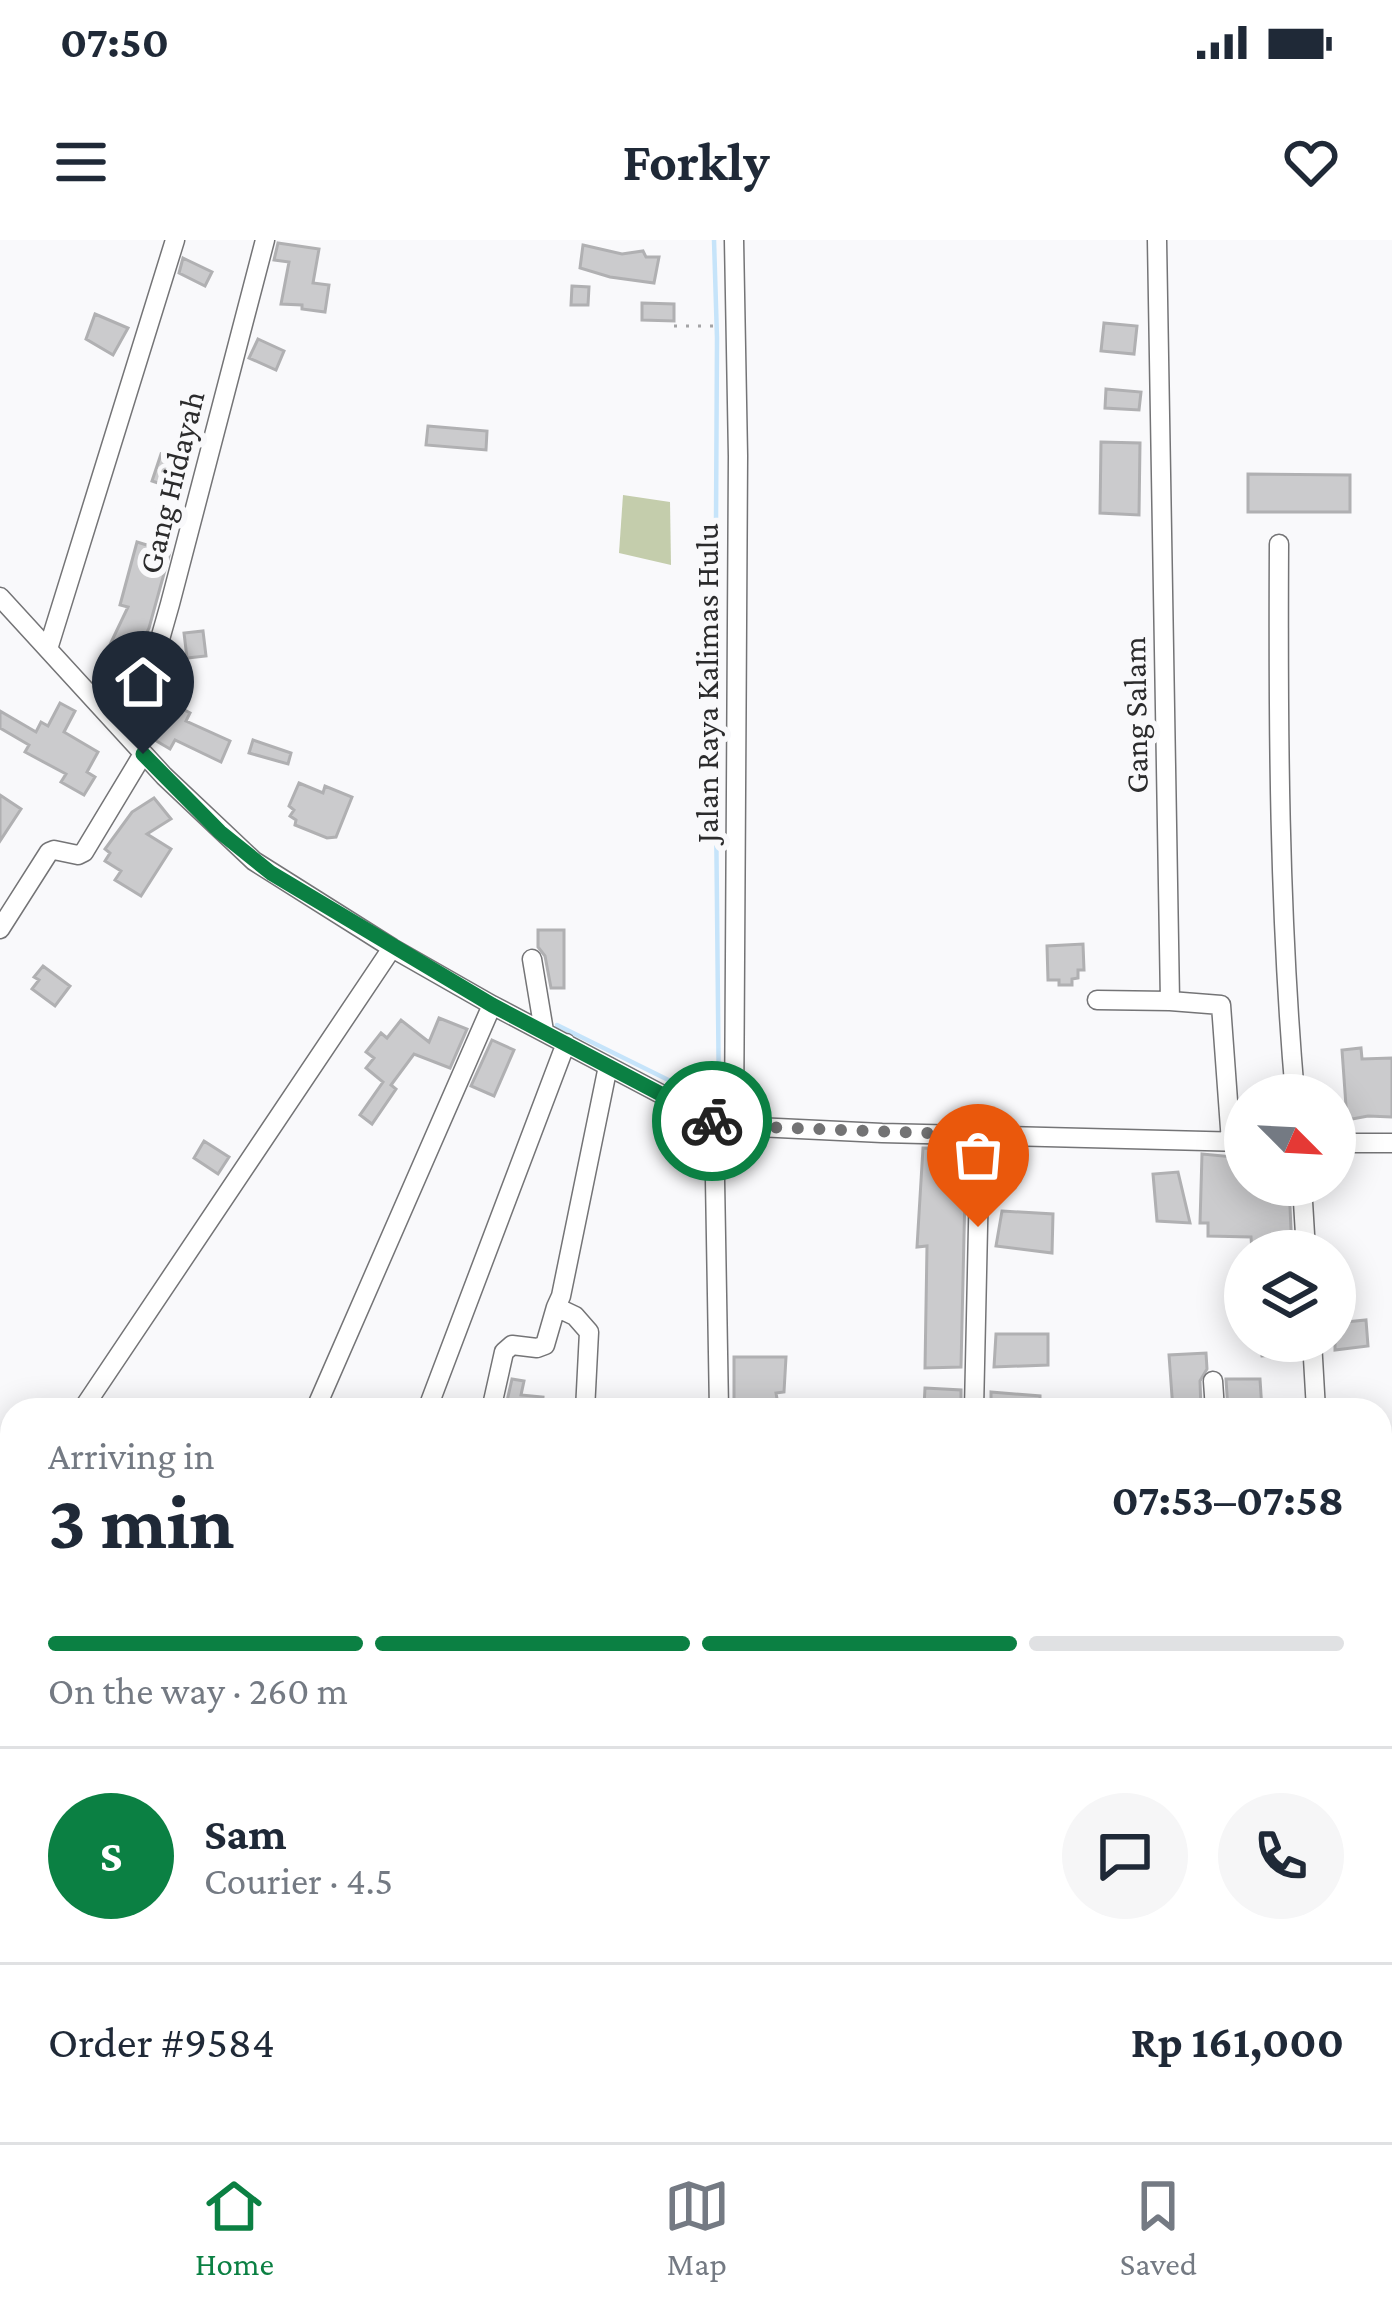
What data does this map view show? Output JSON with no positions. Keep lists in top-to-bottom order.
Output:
{
  "streets": {
    "street": ["Gang Hidayah", "Jalan Raya Kalimas Hulu", "Gang Salam"]
  },
  "north": "bottom right",
  "page": {
    "status": "07:50",
    "header": "Forkly",
    "heading": ["3 min", "Arriving in", "07:53–07:58"],
    "panel": [
      "Sam",
      "Courier · 4.5",
      "Order #9584",
      "Rp 161,000"
    ],
    "bar": "On the way · 260 m",
    "round": "S",
    "tabs": ["Home", "Map", "Saved"]
  }
}
